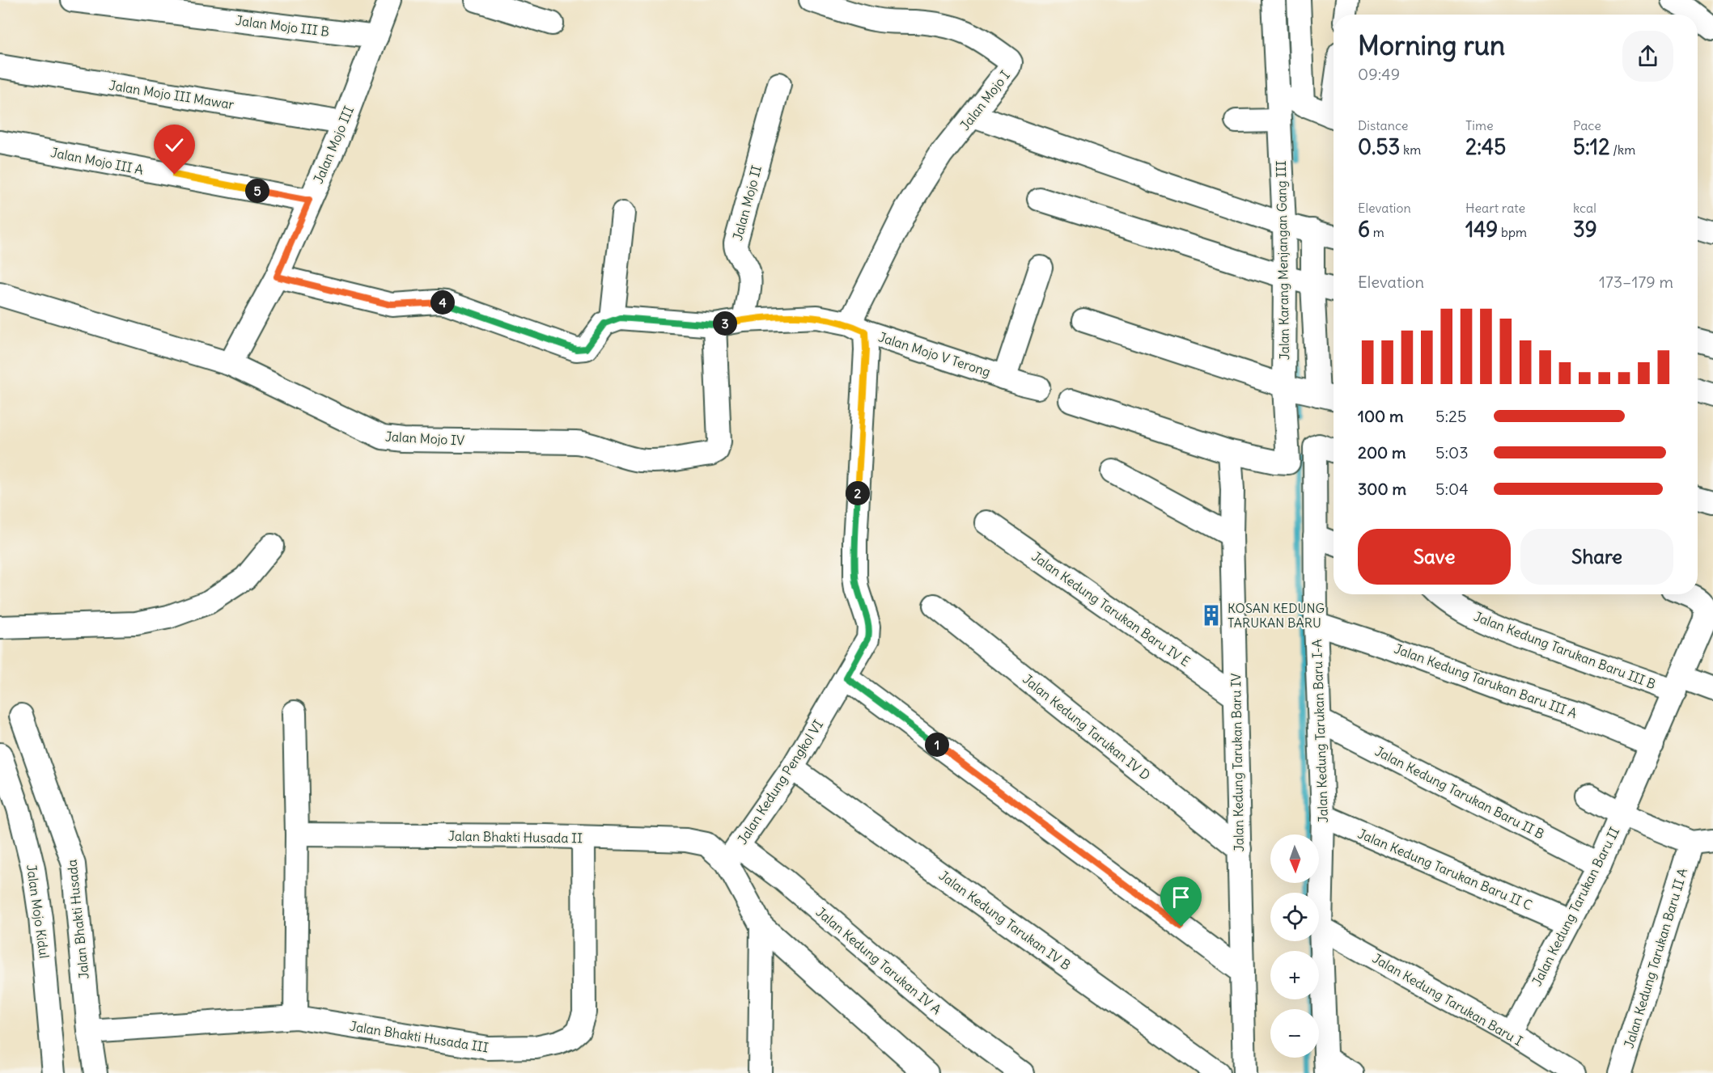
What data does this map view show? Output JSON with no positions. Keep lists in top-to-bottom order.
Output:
{
  "streets": {
    "street": [
      "Jalan Mojo III B",
      "Jalan Mojo III Mawar",
      "Jalan Mojo I",
      "Jalan Mojo III",
      "Jalan Mojo III A",
      "Jalan Mojo II",
      "Jalan Karang Menjangan Gang III",
      "Jalan Mojo V Terong",
      "Jalan Mojo IV",
      "Jalan Kedung Tarukan Baru IV E",
      "Jalan Kedung Tarukan Baru III B",
      "Jalan Kedung Tarukan Baru III A",
      "Jalan Kedung Tarukan IV D",
      "Jalan Kedung Tarukan Baru I-A",
      "Jalan Kedung Tarukan Baru IV",
      "Jalan Kedung Pengkol VI",
      "Jalan Kedung Tarukan Baru II B",
      "Jalan Bhakti Husada II",
      "Jalan Kedung Tarukan Baru II C",
      "Jalan Kedung Tarukan Baru II",
      "Jalan Mojo Kidul",
      "Jalan Bhakti Husada",
      "Jalan Kedung Tarukan IV B",
      "Jalan Kedung Tarukan Baru II A",
      "Jalan Kedung Tarukan IV A",
      "Jalan Kedung Tarukan Baru I",
      "Jalan Bhakti Husada III"
    ]
  },
  "crossings": [
    ["Jalan Mojo III B", "Jalan Mojo III"],
    ["Jalan Mojo III Mawar", "Jalan Mojo III"],
    ["Jalan Mojo I", "Jalan Mojo V Terong"],
    ["Jalan Mojo I", "Jalan Kedung Pengkol VI"],
    ["Jalan Mojo III", "Jalan Mojo III A"],
    ["Jalan Mojo III", "Jalan Mojo IV"],
    ["Jalan Mojo II", "Jalan Mojo V Terong"],
    ["Jalan Karang Menjangan Gang III", "Jalan Kedung Tarukan Baru I-A"],
    ["Jalan Mojo V Terong", "Jalan Mojo IV"],
    ["Jalan Mojo V Terong", "Jalan Kedung Pengkol VI"],
    ["Jalan Kedung Tarukan Baru IV E", "Jalan Kedung Tarukan Baru IV"],
    ["Jalan Kedung Tarukan Baru III A", "Jalan Kedung Tarukan Baru I-A"],
    ["Jalan Kedung Tarukan IV D", "Jalan Kedung Tarukan Baru IV"],
    ["Jalan Kedung Tarukan Baru I-A", "Jalan Kedung Tarukan Baru II B"],
    ["Jalan Kedung Tarukan Baru I-A", "Jalan Kedung Tarukan Baru II C"],
    ["Jalan Kedung Tarukan Baru I-A", "Jalan Kedung Tarukan Baru I"],
    ["Jalan Kedung Pengkol VI", "Jalan Bhakti Husada II"],
    ["Jalan Kedung Pengkol VI", "Jalan Kedung Tarukan IV B"],
    ["Jalan Kedung Pengkol VI", "Jalan Kedung Tarukan IV A"],
    ["Jalan Kedung Tarukan Baru II B", "Jalan Kedung Tarukan Baru II"],
    ["Jalan Bhakti Husada II", "Jalan Kedung Tarukan IV A"],
    ["Jalan Bhakti Husada II", "Jalan Bhakti Husada III"],
    ["Jalan Kedung Tarukan Baru II C", "Jalan Kedung Tarukan Baru II"],
    ["Jalan Kedung Tarukan Baru II", "Jalan Kedung Tarukan Baru II A"],
    ["Jalan Kedung Tarukan Baru II", "Jalan Kedung Tarukan Baru I"],
    ["Jalan Bhakti Husada", "Jalan Bhakti Husada III"]
  ],
  "places": {
    "building": ["KOSAN KEDUNG TARUKAN BARU"]
  },
  "north": "bottom",
  "page": {
    "heading": ["Morning run", "09:49"],
    "stats": [
      ["Distance", "0.53 km"],
      ["Time", "2:45"],
      ["Pace", "5:12 /km"],
      ["Elevation", "6 m"],
      ["Heart rate", "149 bpm"],
      ["kcal", "39"]
    ],
    "pins": [
      "5",
      "4",
      "3",
      "2",
      "1"
    ],
    "chart": ["Elevation", "173–179 m"],
    "list": [
      {
        "name": "100 m",
        "note": "5:25"
      },
      {
        "name": "200 m",
        "note": "5:03"
      },
      {
        "name": "300 m",
        "note": "5:04"
      }
    ],
    "buttons": ["Save", "Share"],
    "map_buttons": ["+", "−"]
  }
}
